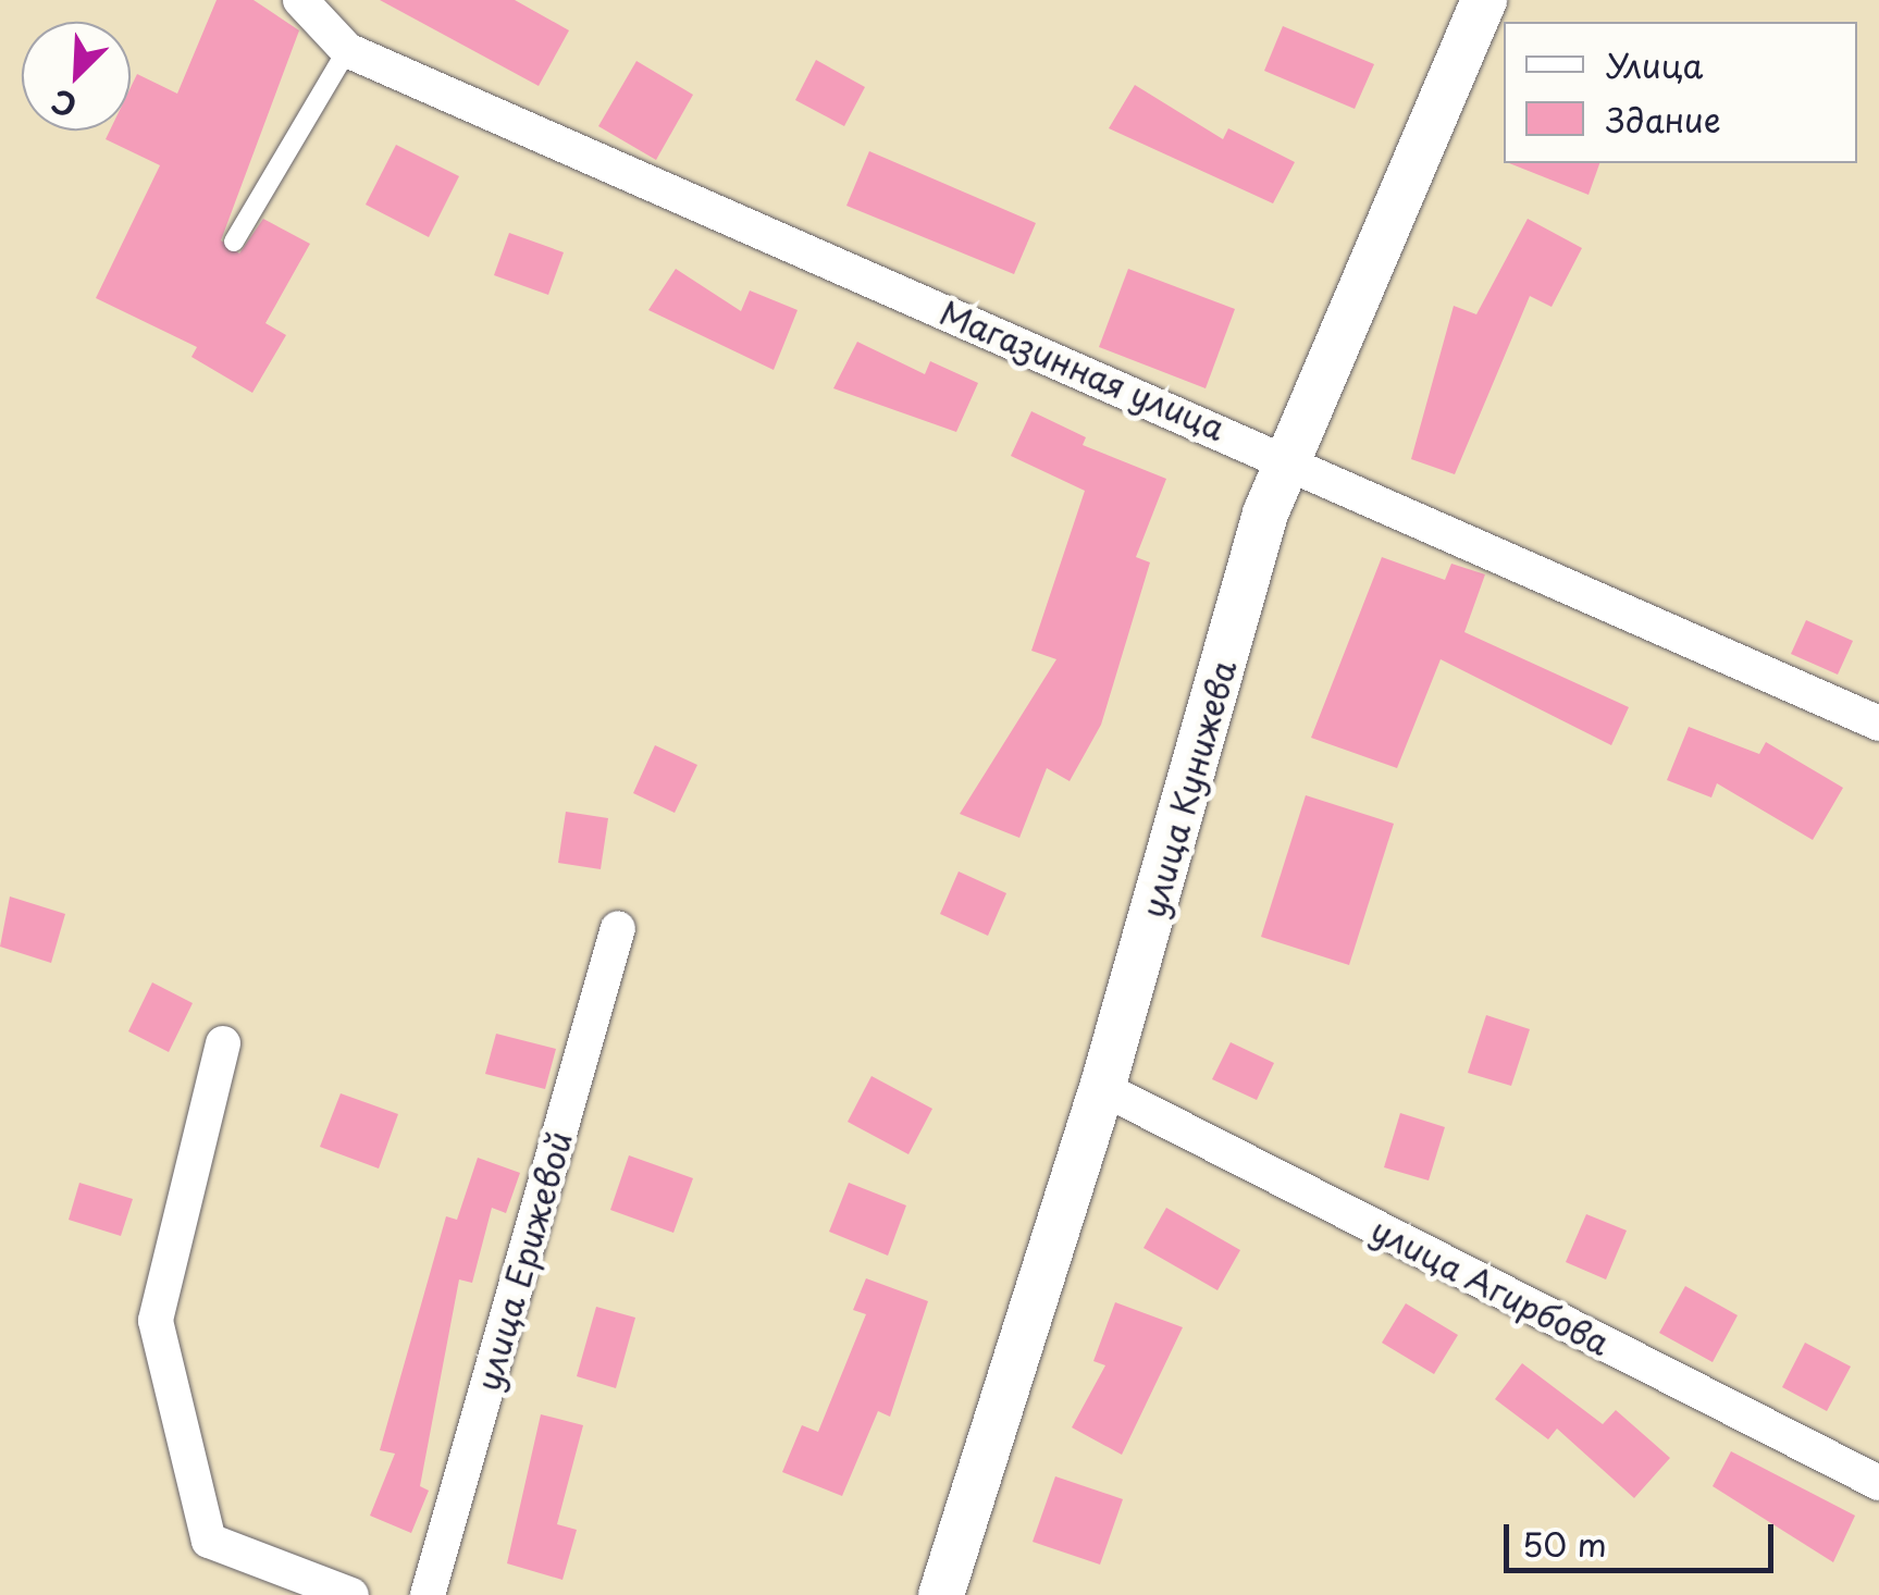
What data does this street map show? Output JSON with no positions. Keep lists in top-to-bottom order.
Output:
{
  "streets": {
    "street": [
      "Магазинная улица",
      "улица Кунижева",
      "улица Ерижевой",
      "улица Агирбова"
    ]
  },
  "crossings": [
    ["Магазинная улица", "улица Кунижева"],
    ["улица Кунижева", "улица Агирбова"]
  ],
  "legend": ["Улица", "Здание"],
  "scale_bar": "50 m",
  "north": "bottom left"
}
